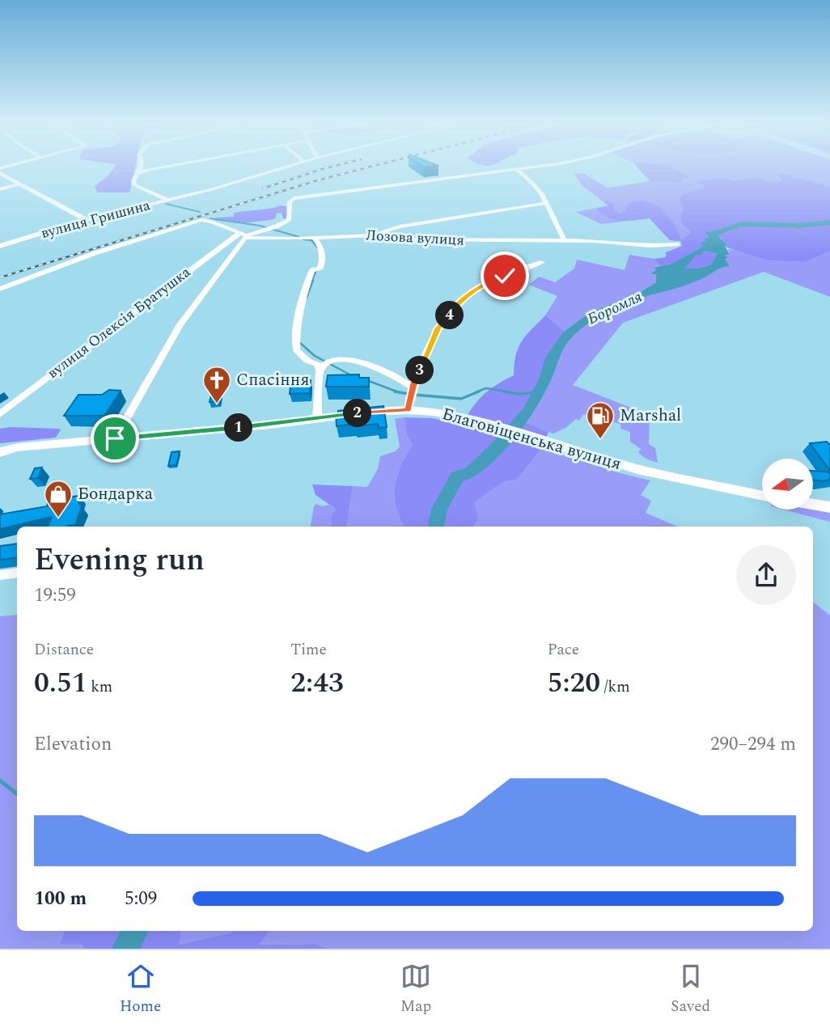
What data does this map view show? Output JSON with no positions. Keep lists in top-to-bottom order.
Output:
{
  "streets": {
    "main road": ["вулиця Гришина", "Благовіщенська вулиця"],
    "street": ["Лозова вулиця", "вулиця Олексія Братушка"]
  },
  "crossings": [
    ["Лозова вулиця", "вулиця Олексія Братушка"]
  ],
  "water": ["Боромля"],
  "places": {
    "church": ["Спасіння"],
    "fuel station": ["Marshal"],
    "shop": ["Бондарка"]
  },
  "north": "left",
  "page": {
    "pins": [
      "4",
      "3",
      "2",
      "1"
    ],
    "heading": ["Evening run", "19:59"],
    "stats": [
      ["Distance", "0.51 km"],
      ["Time", "2:43"],
      ["Pace", "5:20 /km"]
    ],
    "chart": ["Elevation", "290–294 m"],
    "list": [
      {
        "name": "100 m",
        "note": "5:09"
      }
    ],
    "tabs": ["Home", "Map", "Saved"]
  }
}
